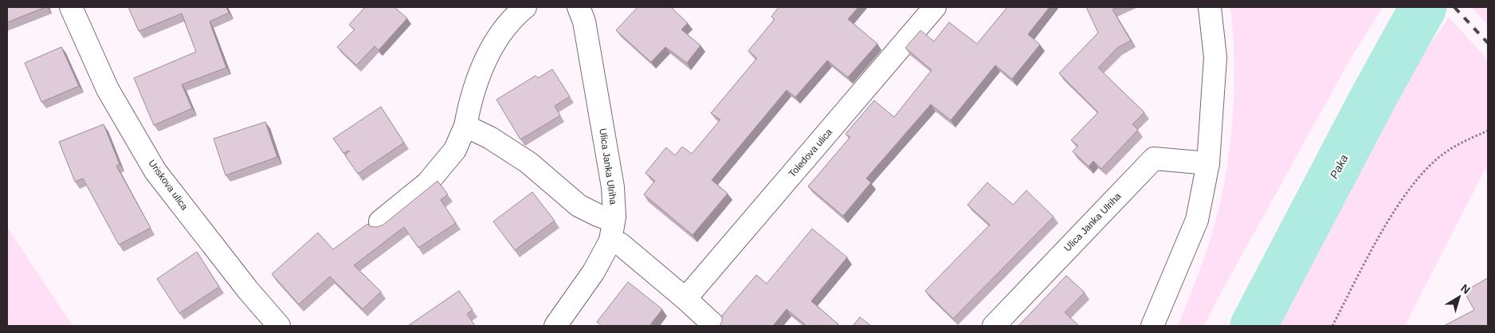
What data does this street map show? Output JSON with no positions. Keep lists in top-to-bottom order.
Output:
{
  "streets": {
    "street": ["Toledova ulica", "Ulica Janka Ulriha", "Uriskova ulica"]
  },
  "water": ["Paka"],
  "north": "top right"
}
